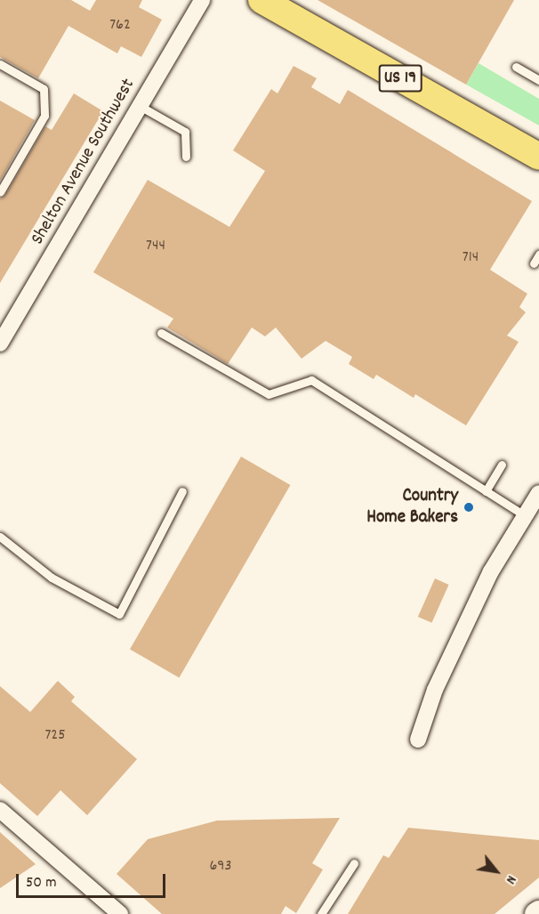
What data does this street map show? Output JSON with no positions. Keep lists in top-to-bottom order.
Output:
{
  "streets": {
    "main road": ["US 19"],
    "street": ["Shelton Avenue Southwest"]
  },
  "places": ["Country Home Bakers"],
  "house_numbers": [
    "762",
    "744",
    "714",
    "725",
    "693"
  ],
  "scale_bar": "50 m",
  "north": "bottom right"
}
